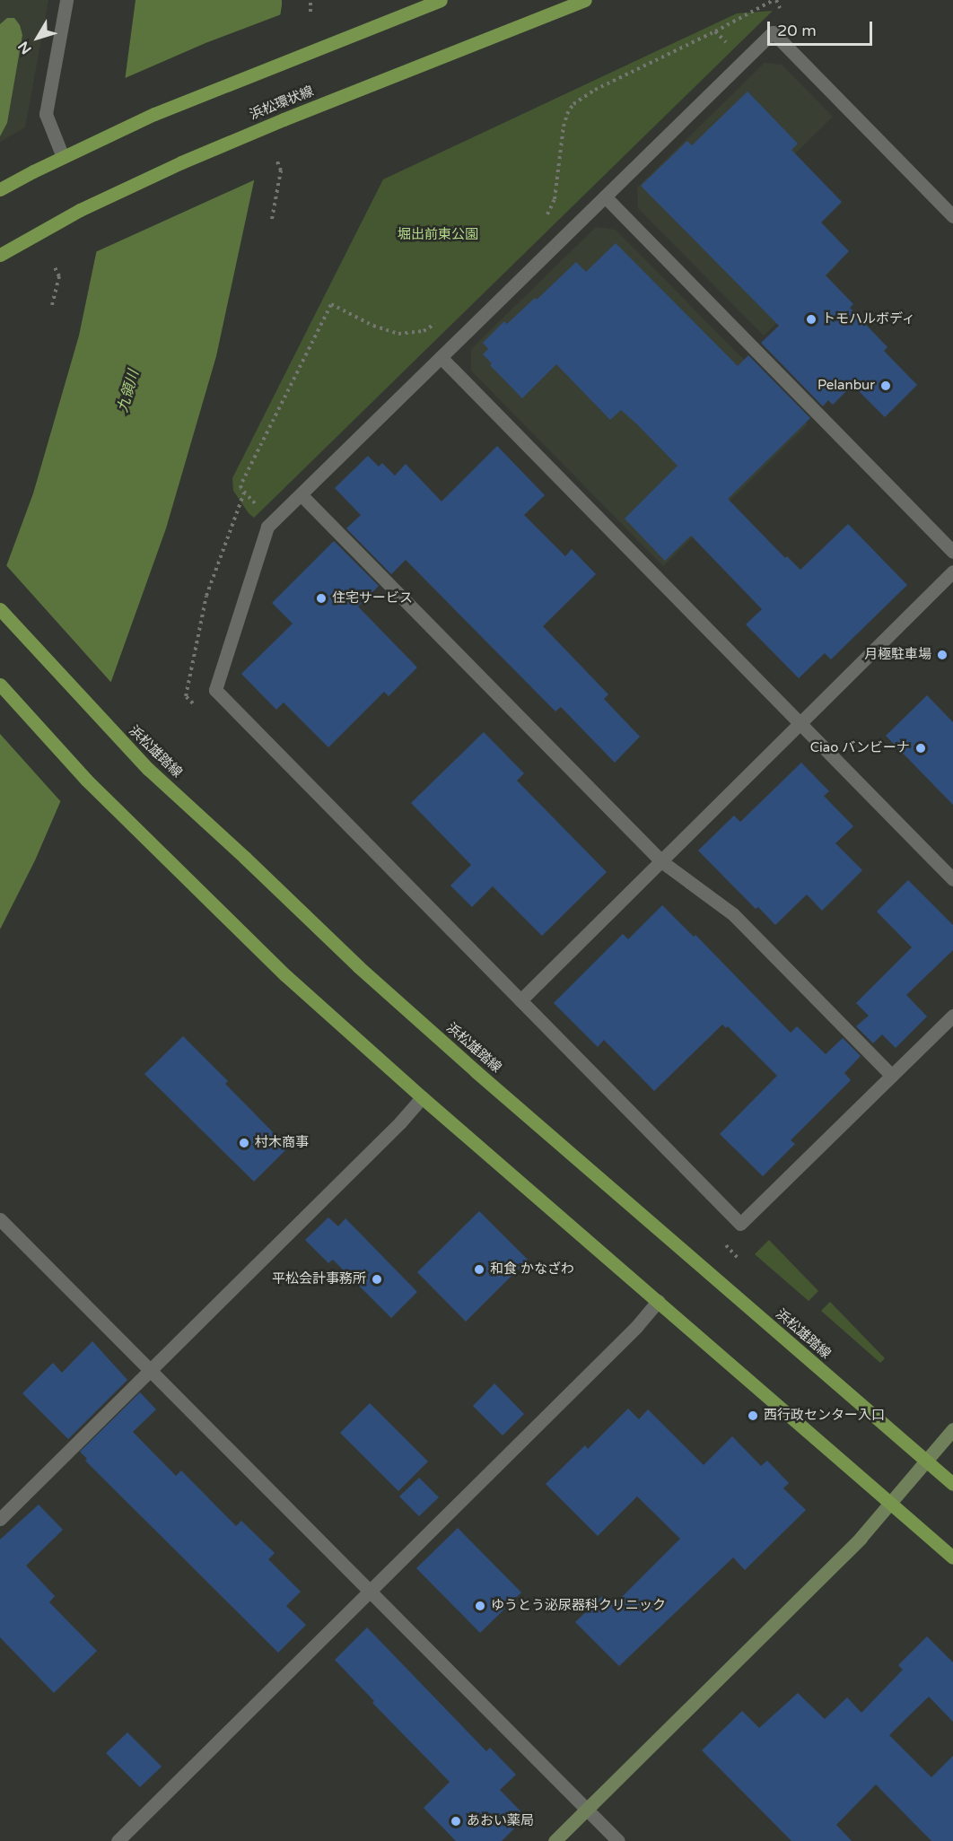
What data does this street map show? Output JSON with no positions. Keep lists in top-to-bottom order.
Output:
{
  "streets": {
    "main road": ["浜松環状線", "浜松雄踏線"]
  },
  "water": ["九領川"],
  "parks": ["堀出前東公園"],
  "places": [
    "トモハルボディ",
    "Pelanbur",
    "住宅サービス",
    "月極駐車場",
    "Ciao バンビーナ",
    "村木商事",
    "和食 かなざわ",
    "平松会計事務所",
    "西行政センター入口",
    "ゆうとう泌尿器科クリニック",
    "あおい薬局"
  ],
  "scale_bar": "20 m",
  "north": "bottom left"
}
